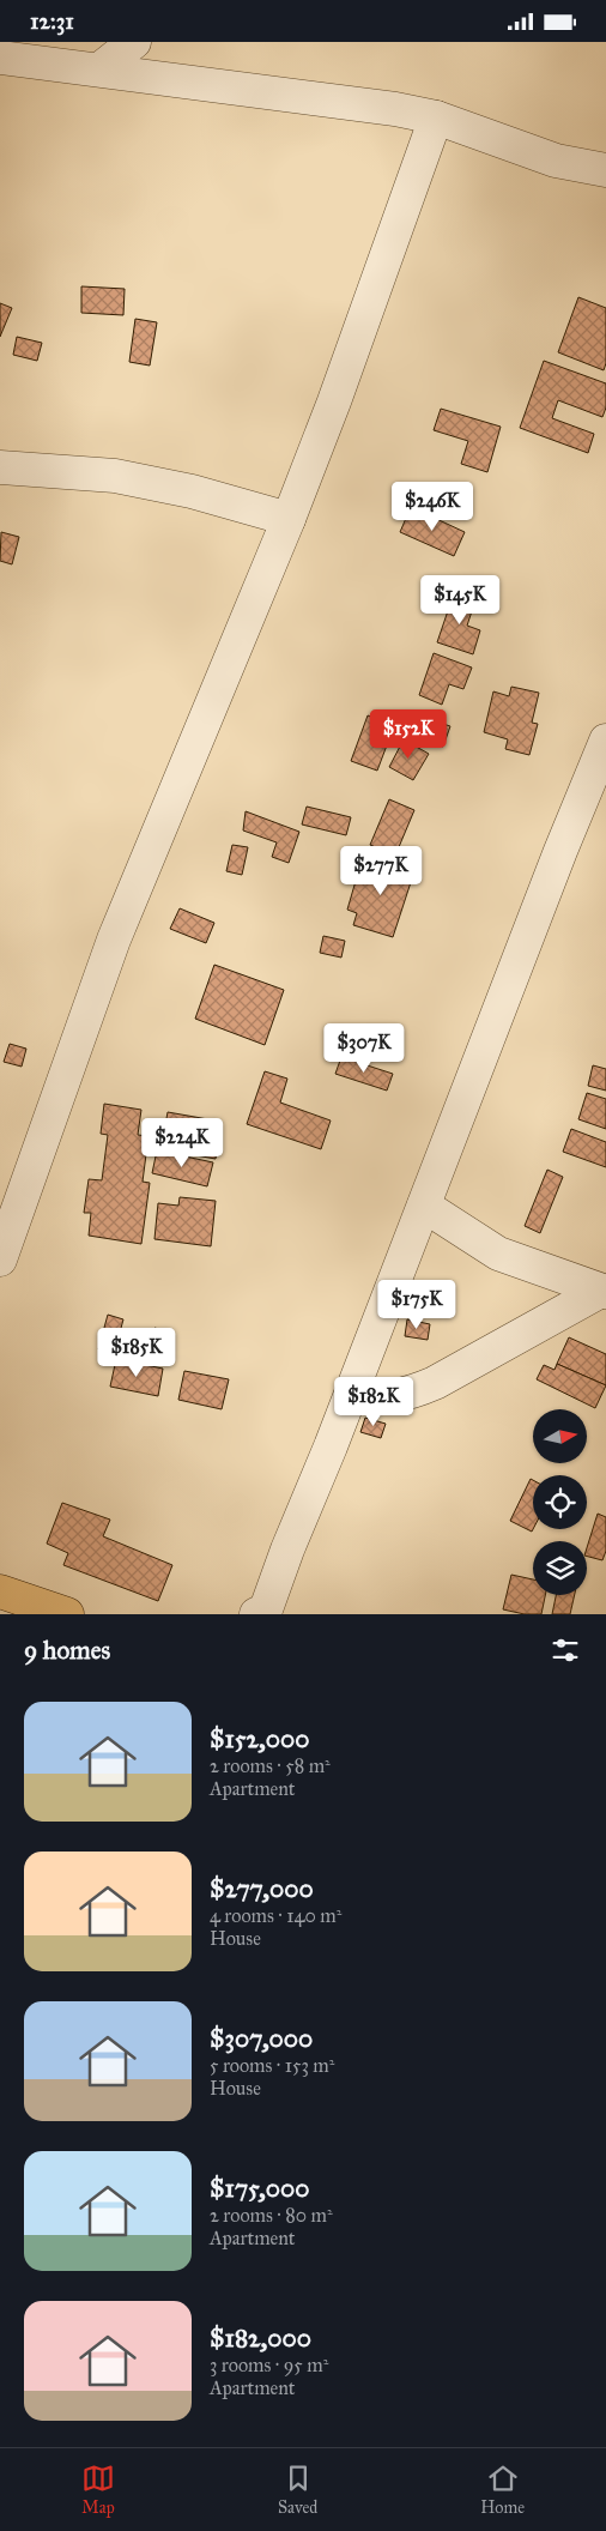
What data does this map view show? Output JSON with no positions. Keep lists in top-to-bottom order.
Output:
{
  "north": "right",
  "page": {
    "status": "12:31",
    "price": [
      "$246K",
      "$145K",
      "$152K",
      "$277K",
      "$307K",
      "$224K",
      "$175K",
      "$185K",
      "$182K"
    ],
    "heading": "9 homes",
    "list": [
      {
        "name": "$152,000",
        "note": "2 rooms · 58 m² · Apartment"
      },
      {
        "name": "$277,000",
        "note": "4 rooms · 140 m² · House"
      },
      {
        "name": "$307,000",
        "note": "5 rooms · 153 m² · House"
      },
      {
        "name": "$175,000",
        "note": "2 rooms · 80 m² · Apartment"
      },
      {
        "name": "$182,000",
        "note": "3 rooms · 95 m² · Apartment"
      }
    ],
    "tabs": ["Map", "Saved", "Home"]
  }
}
